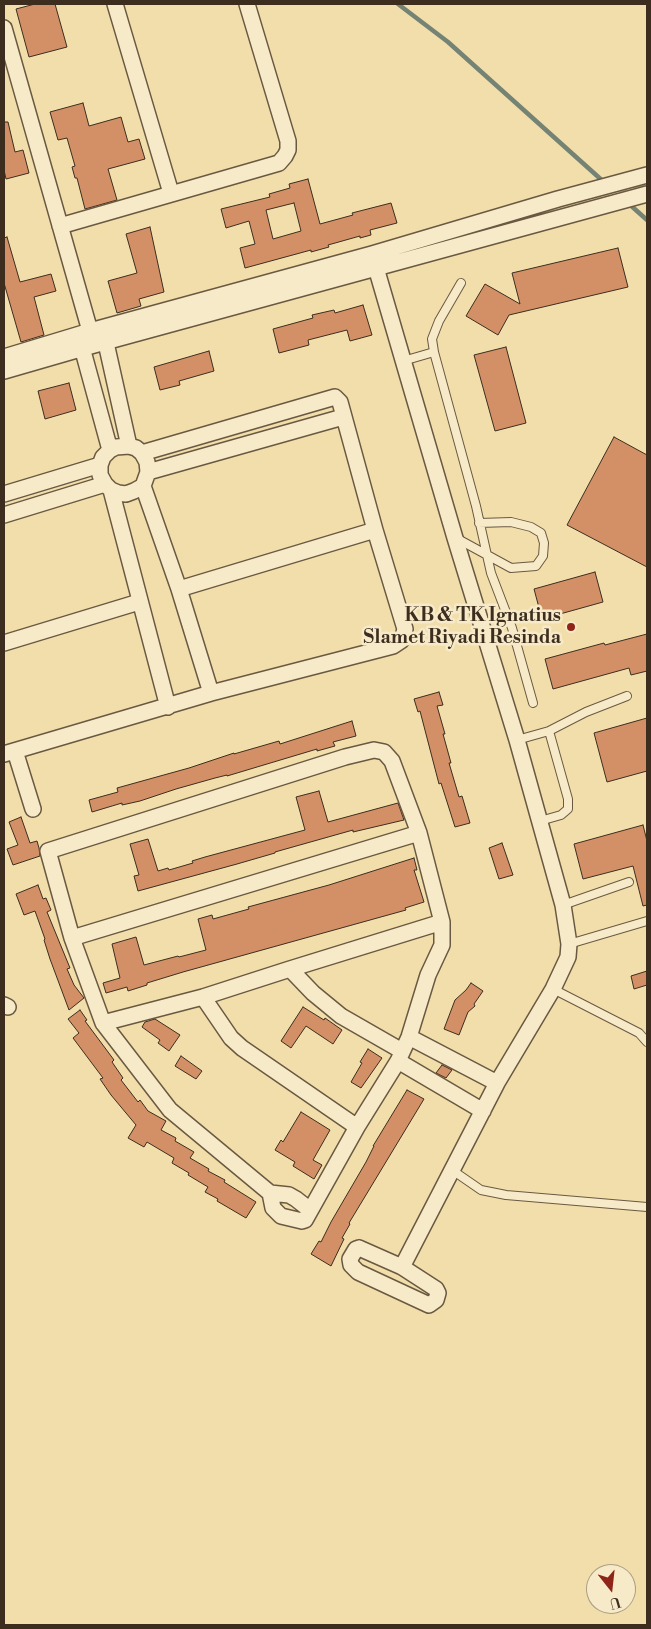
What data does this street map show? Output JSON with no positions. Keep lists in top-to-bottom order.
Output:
{
  "places": ["KB & TK Ignatius Slamet Riyadi Resinda"],
  "north": "bottom"
}
